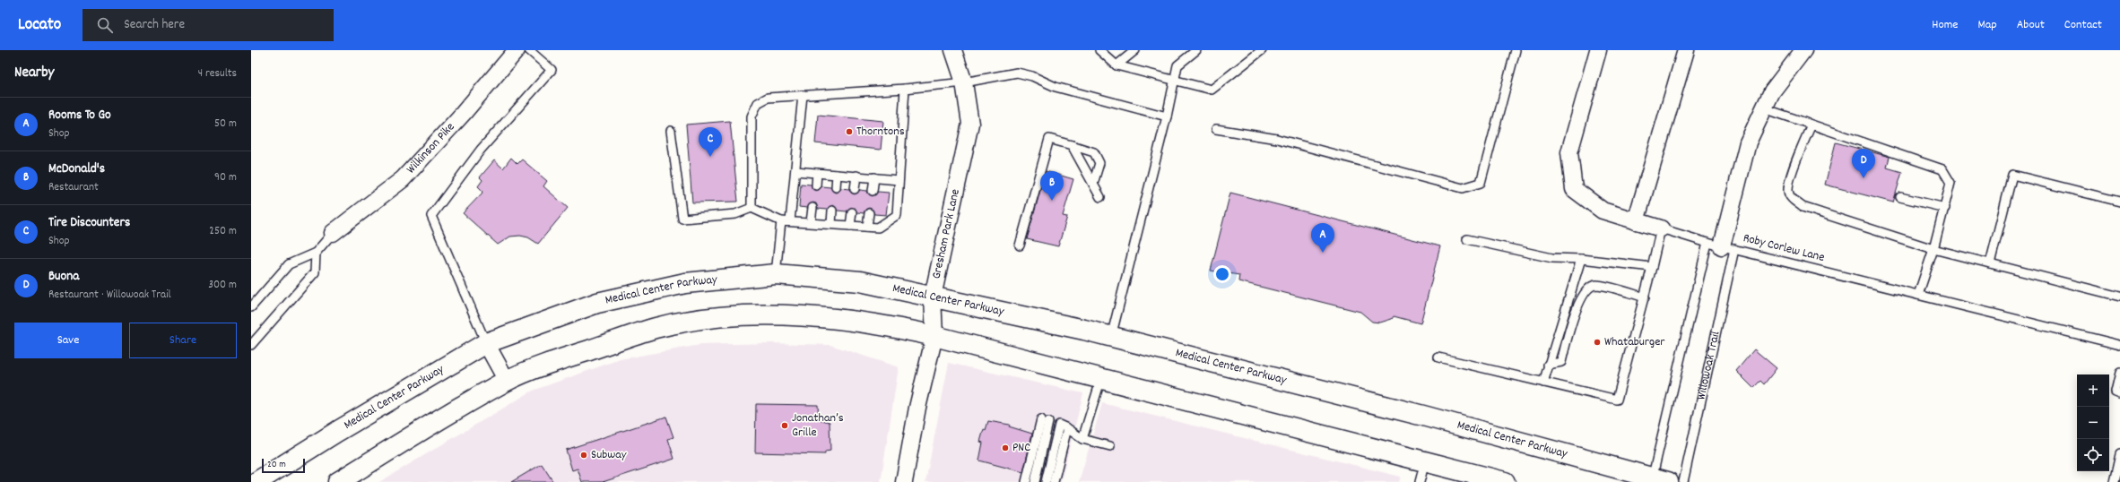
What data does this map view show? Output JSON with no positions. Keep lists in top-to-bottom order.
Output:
{
  "streets": {
    "main road": ["Medical Center Parkway"],
    "street": ["Wilkinson Pike", "Gresham Park Lane", "Willowoak Trail"],
    "lane": ["Roby Corlew Lane"]
  },
  "crossings": [
    ["Gresham Park Lane", "Medical Center Parkway"],
    ["Roby Corlew Lane", "Willowoak Trail"]
  ],
  "places": [
    "Thorntons",
    "Whataburger",
    "Jonathan’s Grille",
    "PNC",
    "Subway"
  ],
  "scale_bar": "20 m",
  "page": {
    "header": "Locato",
    "search": "Search here",
    "nav": [
      "Home",
      "Map",
      "About",
      "Contact"
    ],
    "heading": ["Nearby", "4 results"],
    "list": [
      {
        "mark": "A",
        "name": "Rooms To Go",
        "note": "Shop",
        "value": "50 m"
      },
      {
        "mark": "B",
        "name": "McDonald's",
        "note": "Restaurant",
        "value": "90 m"
      },
      {
        "mark": "C",
        "name": "Tire Discounters",
        "note": "Shop",
        "value": "250 m"
      },
      {
        "mark": "D",
        "name": "Buona",
        "note": "Restaurant · Willowoak Trail",
        "value": "300 m"
      }
    ],
    "pins": [
      "C",
      "D",
      "B",
      "A"
    ],
    "buttons": ["Save", "Share"],
    "map_buttons": ["+", "−"],
    "scale": "20 m"
  }
}
